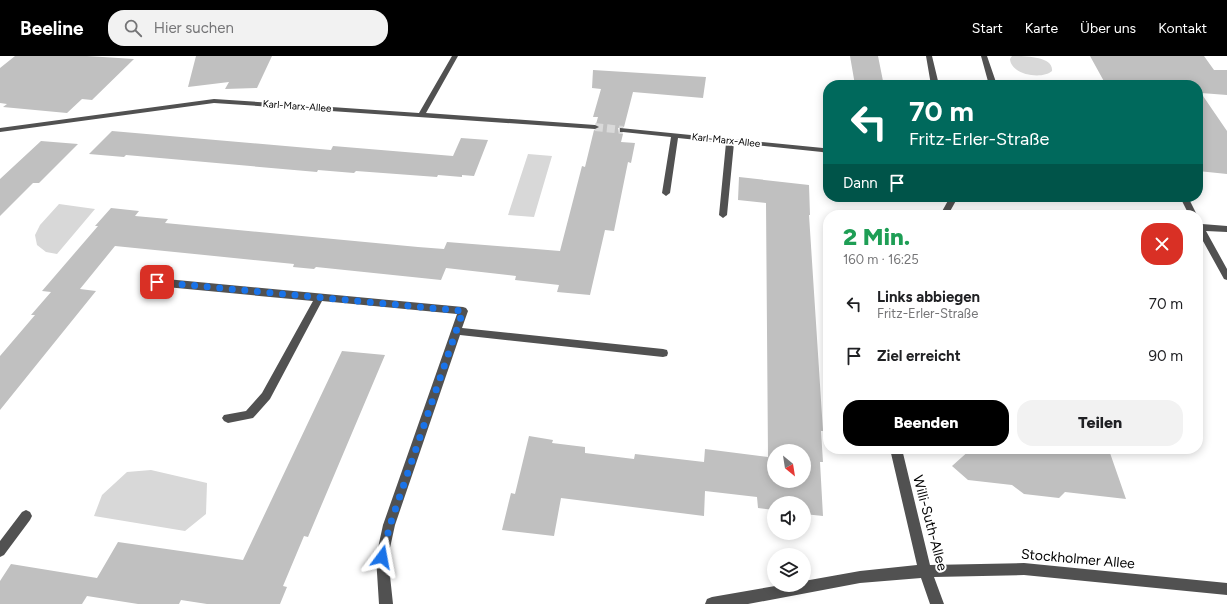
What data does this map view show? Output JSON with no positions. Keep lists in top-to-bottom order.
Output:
{
  "streets": {
    "street": ["Karl-Marx-Allee", "Willi-Suth-Allee", "Stockholmer Allee"]
  },
  "crossings": [
    ["Willi-Suth-Allee", "Stockholmer Allee"]
  ],
  "north": "bottom right",
  "page": {
    "header": "Beeline",
    "search": "Hier suchen",
    "nav": [
      "Start",
      "Karte",
      "Über uns",
      "Kontakt"
    ],
    "turn": ["70 m", "Fritz-Erler-Straße"],
    "then": "Dann",
    "heading": ["2 Min.", "160 m · 16:25"],
    "list": [
      {
        "name": "Links abbiegen",
        "note": "Fritz-Erler-Straße",
        "value": "70 m"
      },
      {
        "name": "Ziel erreicht",
        "value": "90 m"
      }
    ],
    "buttons": ["Beenden", "Teilen"]
  }
}
